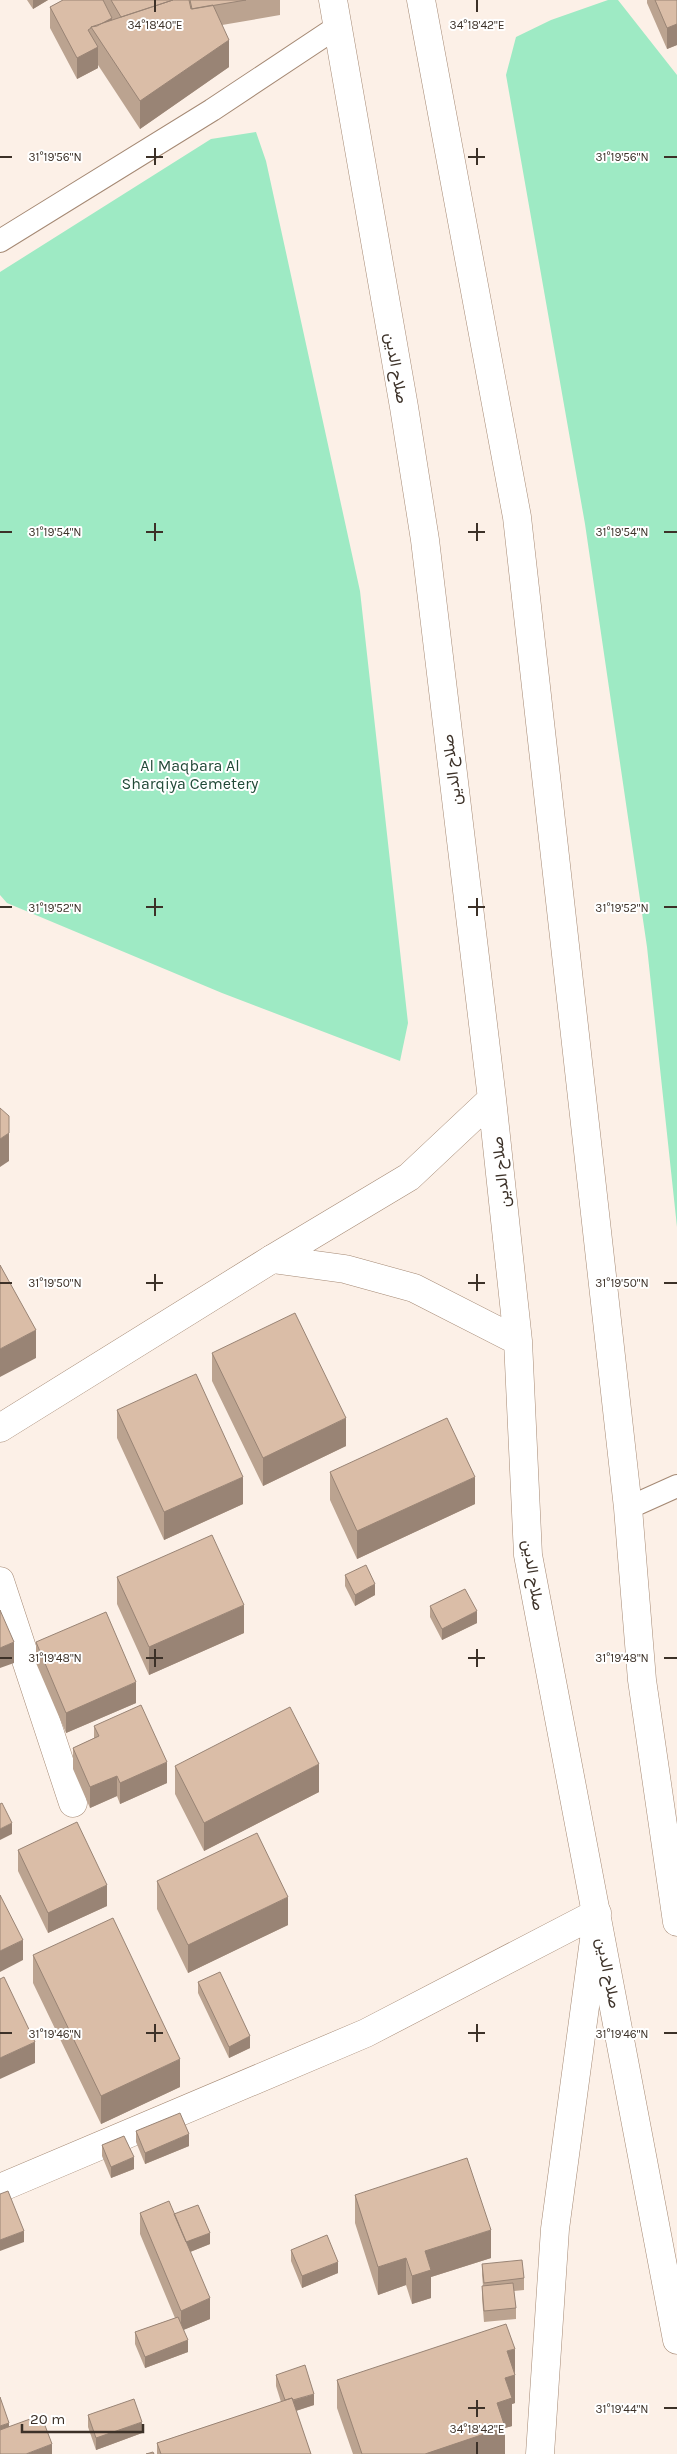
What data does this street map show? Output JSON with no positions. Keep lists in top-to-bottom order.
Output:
{
  "streets": {
    "main road": ["صلاح الدين"]
  },
  "parks": ["Al Maqbara Al Sharqiya Cemetery"],
  "scale_bar": "20 m",
  "coordinates": [
    "34°18'40\"E",
    "34°18'42\"E",
    "31°19'56\"N",
    "31°19'54\"N",
    "31°19'52\"N",
    "31°19'50\"N",
    "31°19'48\"N",
    "31°19'46\"N",
    "31°19'44\"N"
  ]
}
